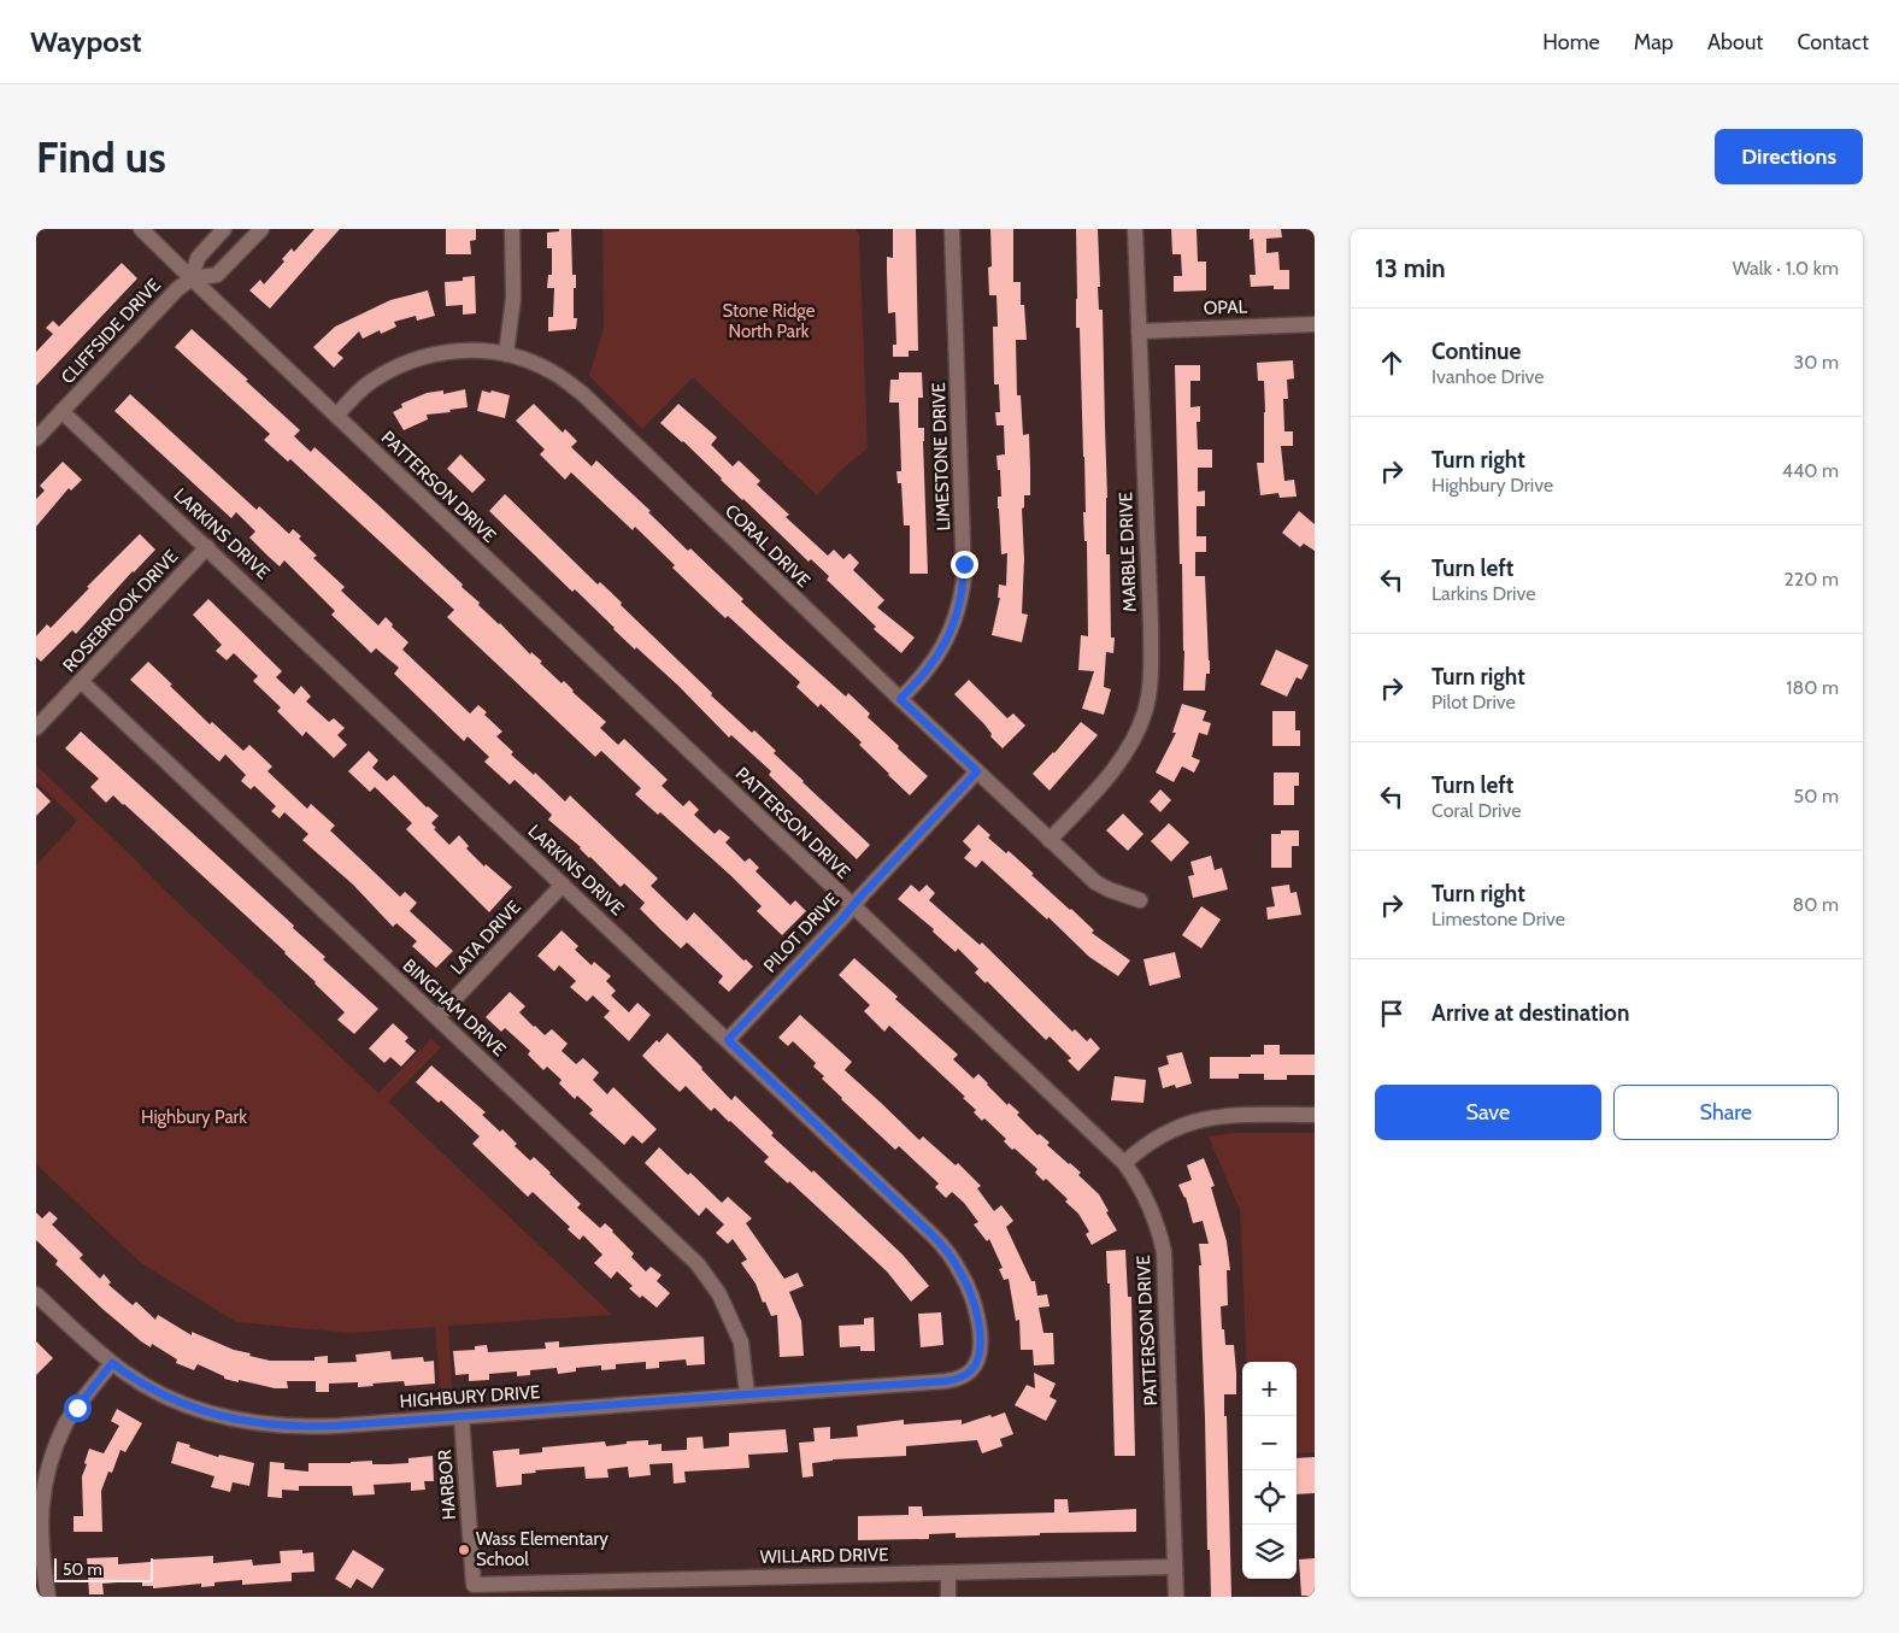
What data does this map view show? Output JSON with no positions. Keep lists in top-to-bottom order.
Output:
{
  "streets": {
    "street": [
      "OPAL",
      "CLIFFSIDE DRIVE",
      "LIMESTONE DRIVE",
      "PATTERSON DRIVE",
      "LARKINS DRIVE",
      "CORAL DRIVE",
      "MARBLE DRIVE",
      "ROSEBROOK DRIVE",
      "PILOT DRIVE",
      "LATA DRIVE",
      "BINGHAM DRIVE",
      "HIGHBURY DRIVE",
      "HARBOR",
      "WILLARD DRIVE"
    ]
  },
  "crossings": [
    ["OPAL", "MARBLE DRIVE"],
    ["CLIFFSIDE DRIVE", "PATTERSON DRIVE"],
    ["CLIFFSIDE DRIVE", "LARKINS DRIVE"],
    ["LIMESTONE DRIVE", "CORAL DRIVE"],
    ["PATTERSON DRIVE", "CORAL DRIVE"],
    ["PATTERSON DRIVE", "PILOT DRIVE"],
    ["PATTERSON DRIVE", "WILLARD DRIVE"],
    ["LARKINS DRIVE", "ROSEBROOK DRIVE"],
    ["LARKINS DRIVE", "PILOT DRIVE"],
    ["LARKINS DRIVE", "LATA DRIVE"],
    ["LARKINS DRIVE", "HIGHBURY DRIVE"],
    ["CORAL DRIVE", "MARBLE DRIVE"],
    ["CORAL DRIVE", "PILOT DRIVE"],
    ["ROSEBROOK DRIVE", "BINGHAM DRIVE"],
    ["LATA DRIVE", "BINGHAM DRIVE"],
    ["BINGHAM DRIVE", "HIGHBURY DRIVE"],
    ["HIGHBURY DRIVE", "HARBOR"],
    ["HARBOR", "WILLARD DRIVE"]
  ],
  "parks": ["Stone Ridge North Park", "Highbury Park"],
  "places": ["Wass Elementary School"],
  "scale_bar": "50 m",
  "page": {
    "header": "Waypost",
    "nav": [
      "Home",
      "Map",
      "About",
      "Contact"
    ],
    "buttons": [
      "Directions",
      ["Save", "Share"]
    ],
    "title": "Find us",
    "heading": ["13 min", "Walk · 1.0 km"],
    "list": [
      ["Continue", "Ivanhoe Drive", "30 m"],
      ["Turn right", "Highbury Drive", "440 m"],
      ["Turn left", "Larkins Drive", "220 m"],
      ["Turn right", "Pilot Drive", "180 m"],
      ["Turn left", "Coral Drive", "50 m"],
      ["Turn right", "Limestone Drive", "80 m"],
      "Arrive at destination"
    ],
    "map_buttons": ["+", "−"],
    "scale": "50 m"
  }
}
